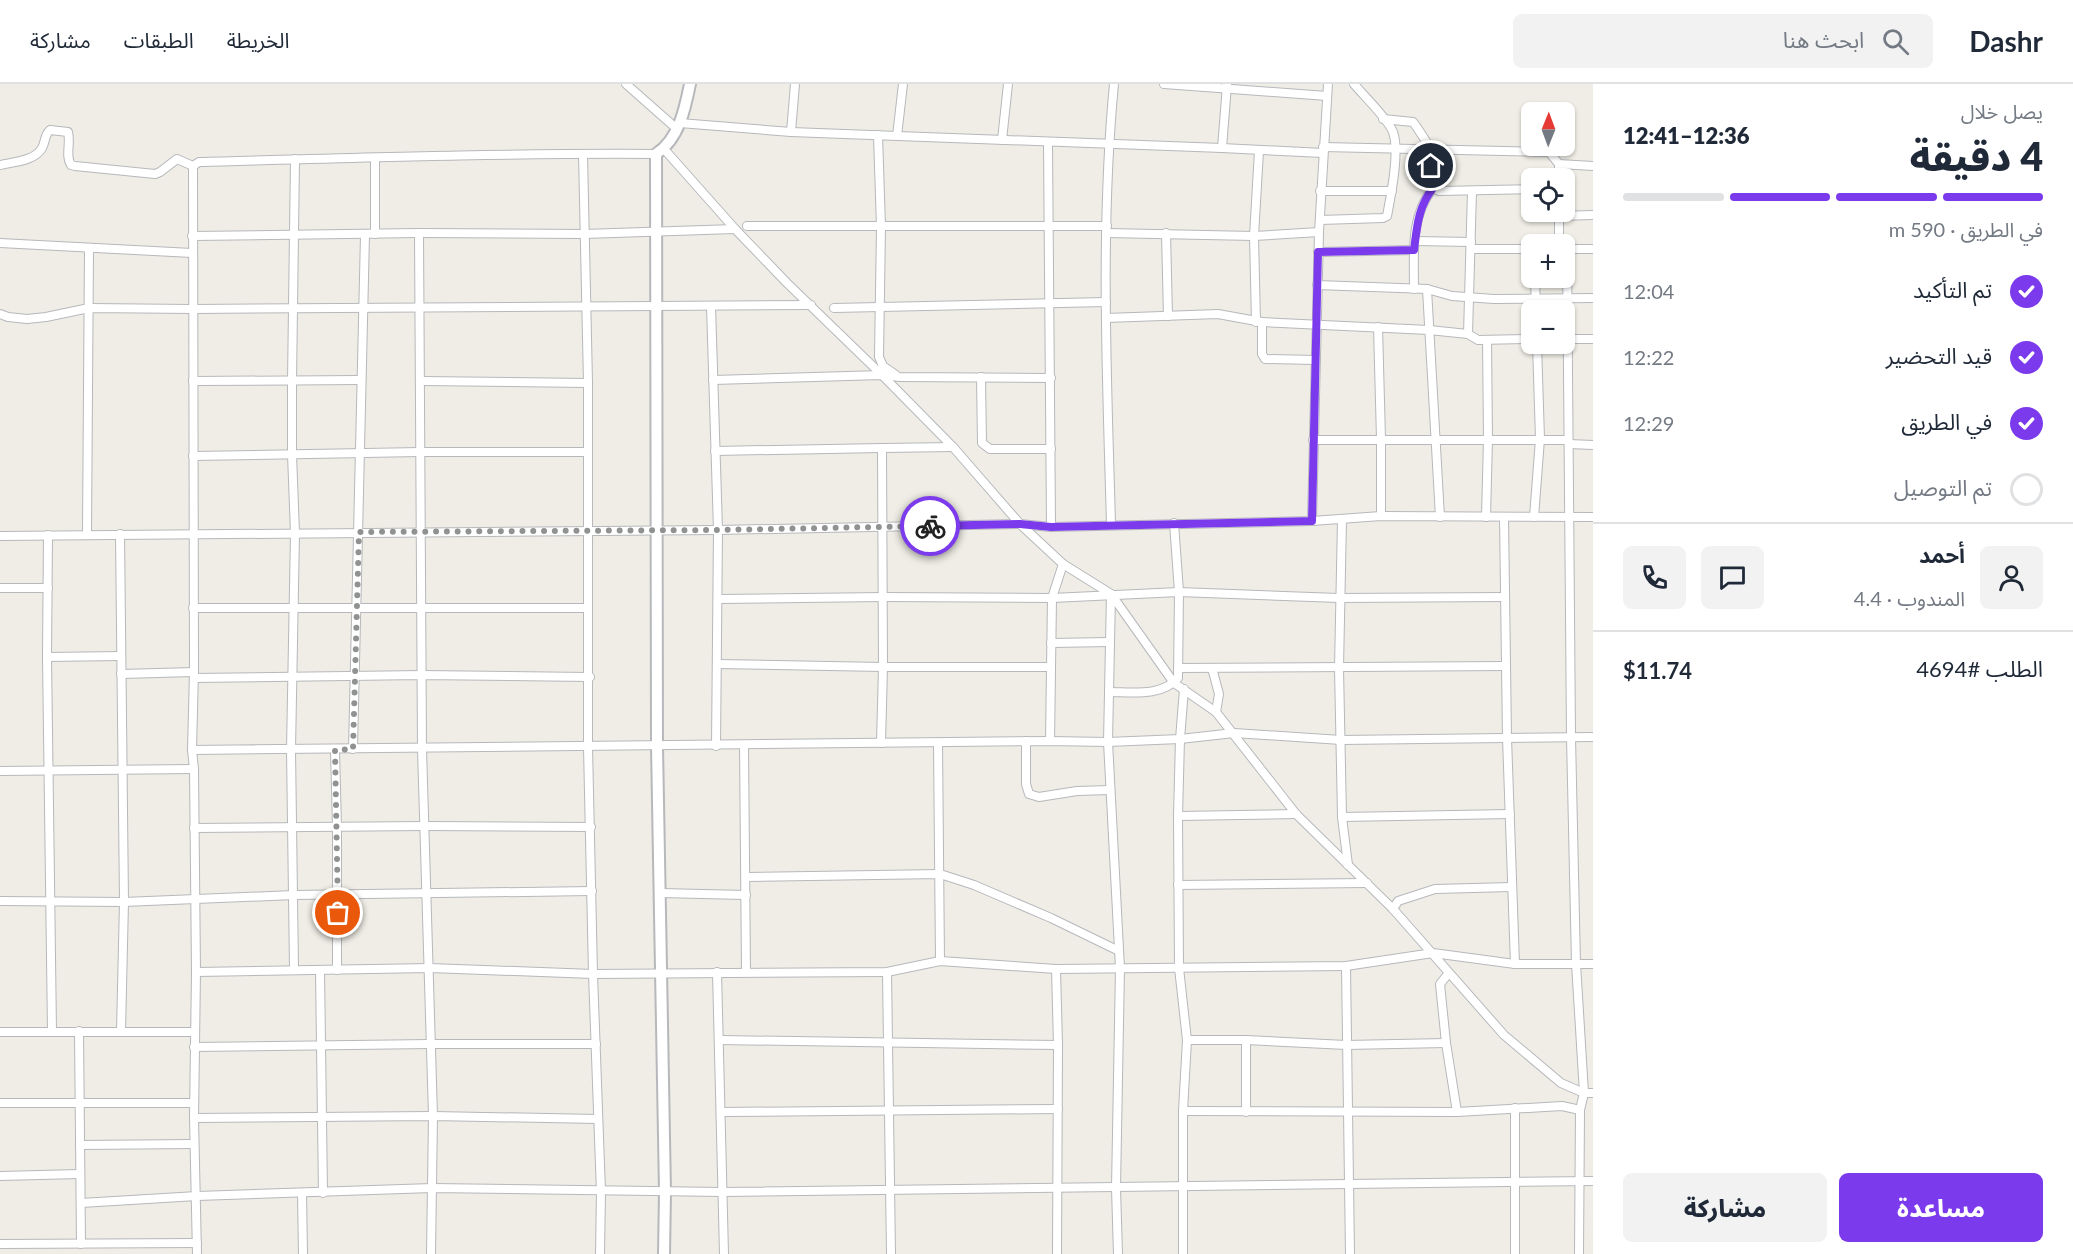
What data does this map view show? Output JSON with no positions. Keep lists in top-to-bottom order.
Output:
{
  "north": "top",
  "page": {
    "header": "Dashr",
    "search": "ابحث هنا",
    "nav": ["الخريطة", "الطبقات", "مشاركة"],
    "heading": ["4 دقيقة", "يصل خلال", "12:36–12:41"],
    "panel": [
      "أحمد",
      "المندوب · 4.4",
      "الطلب #4694",
      "$11.74"
    ],
    "map_buttons": ["+", "−"],
    "bar": "في الطريق · 590 m",
    "list": [
      ["تم التأكيد", "12:04"],
      ["قيد التحضير", "12:22"],
      ["في الطريق", "12:29"],
      "تم التوصيل"
    ],
    "buttons": ["مساعدة", "مشاركة"]
  }
}
